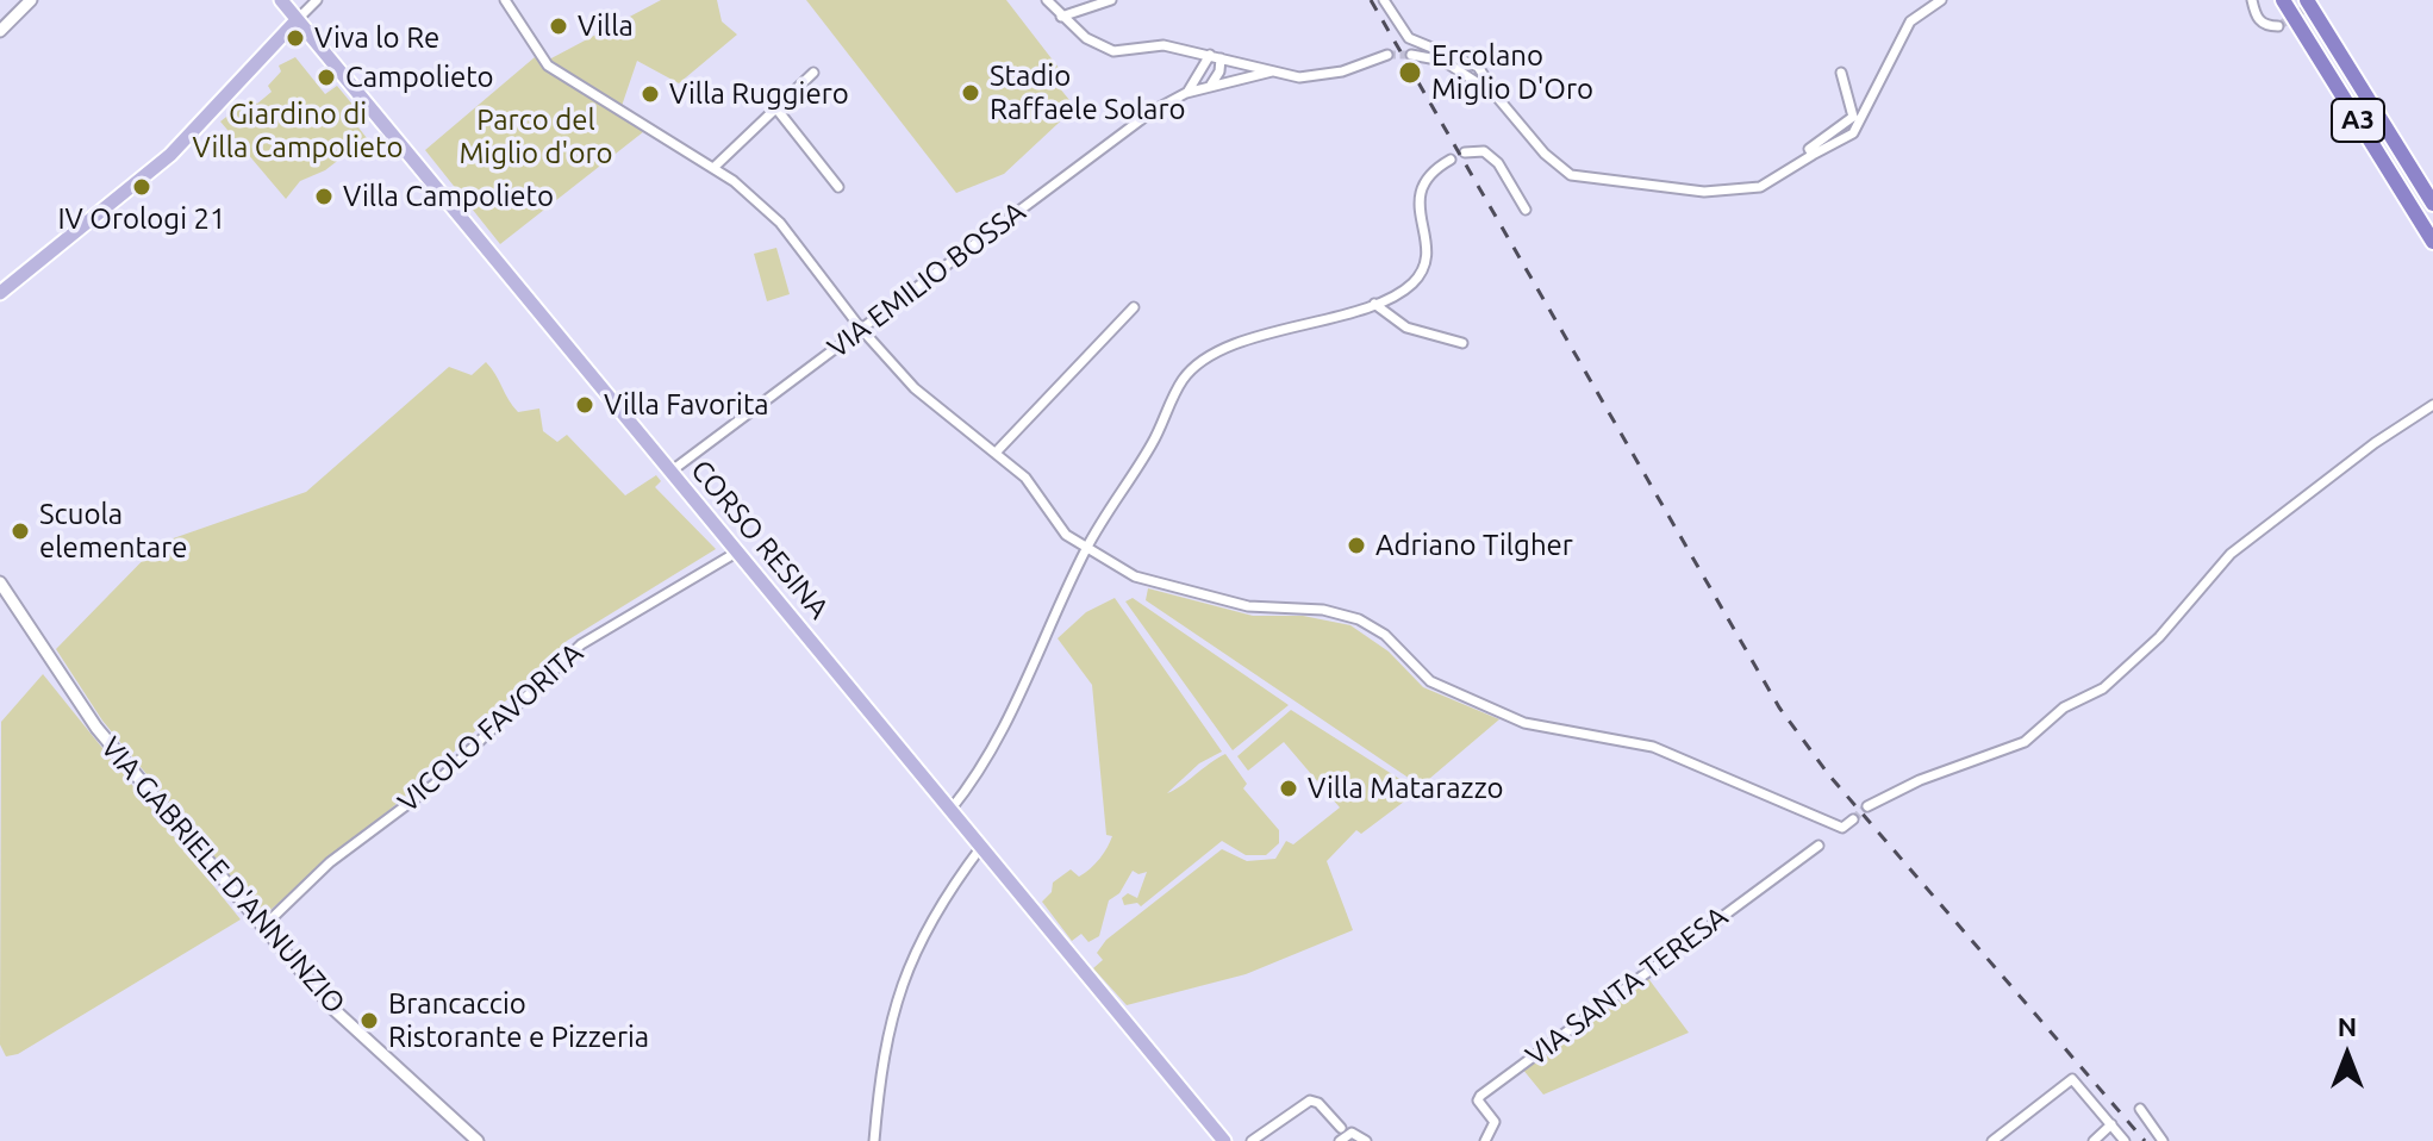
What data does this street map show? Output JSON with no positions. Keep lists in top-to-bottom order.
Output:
{
  "streets": {
    "highway": ["A3"],
    "main road": ["CORSO RESINA"],
    "street": [
      "VIA EMILIO BOSSA",
      "VICOLO FAVORITA",
      "VIA GABRIELE D'ANNUNZIO",
      "VIA SANTA TERESA"
    ]
  },
  "crossings": [
    ["VIA EMILIO BOSSA", "CORSO RESINA"],
    ["CORSO RESINA", "VICOLO FAVORITA"],
    ["VICOLO FAVORITA", "VIA GABRIELE D'ANNUNZIO"]
  ],
  "parks": ["Giardino di Villa Campolieto", "Parco del Miglio d'oro"],
  "places": [
    "Villa",
    "Viva lo Re",
    "Ercolano Miglio D'Oro",
    "Campolieto",
    "Stadio Raffaele Solaro",
    "Villa Ruggiero",
    "IV Orologi 21",
    "Villa Campolieto",
    "Villa Favorita",
    "Scuola elementare",
    "Adriano Tilgher",
    "Villa Matarazzo",
    "Brancaccio Ristorante e Pizzeria"
  ],
  "north": "top"
}
